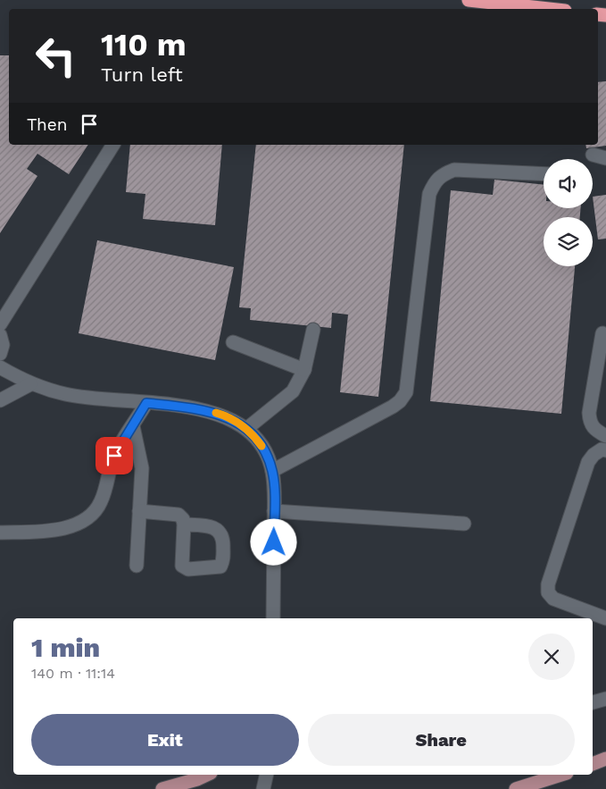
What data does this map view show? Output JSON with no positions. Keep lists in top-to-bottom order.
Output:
{
  "page": {
    "turn": ["110 m", "Turn left"],
    "then": "Then",
    "heading": ["1 min", "140 m · 11:14"],
    "buttons": ["Exit", "Share"]
  }
}
